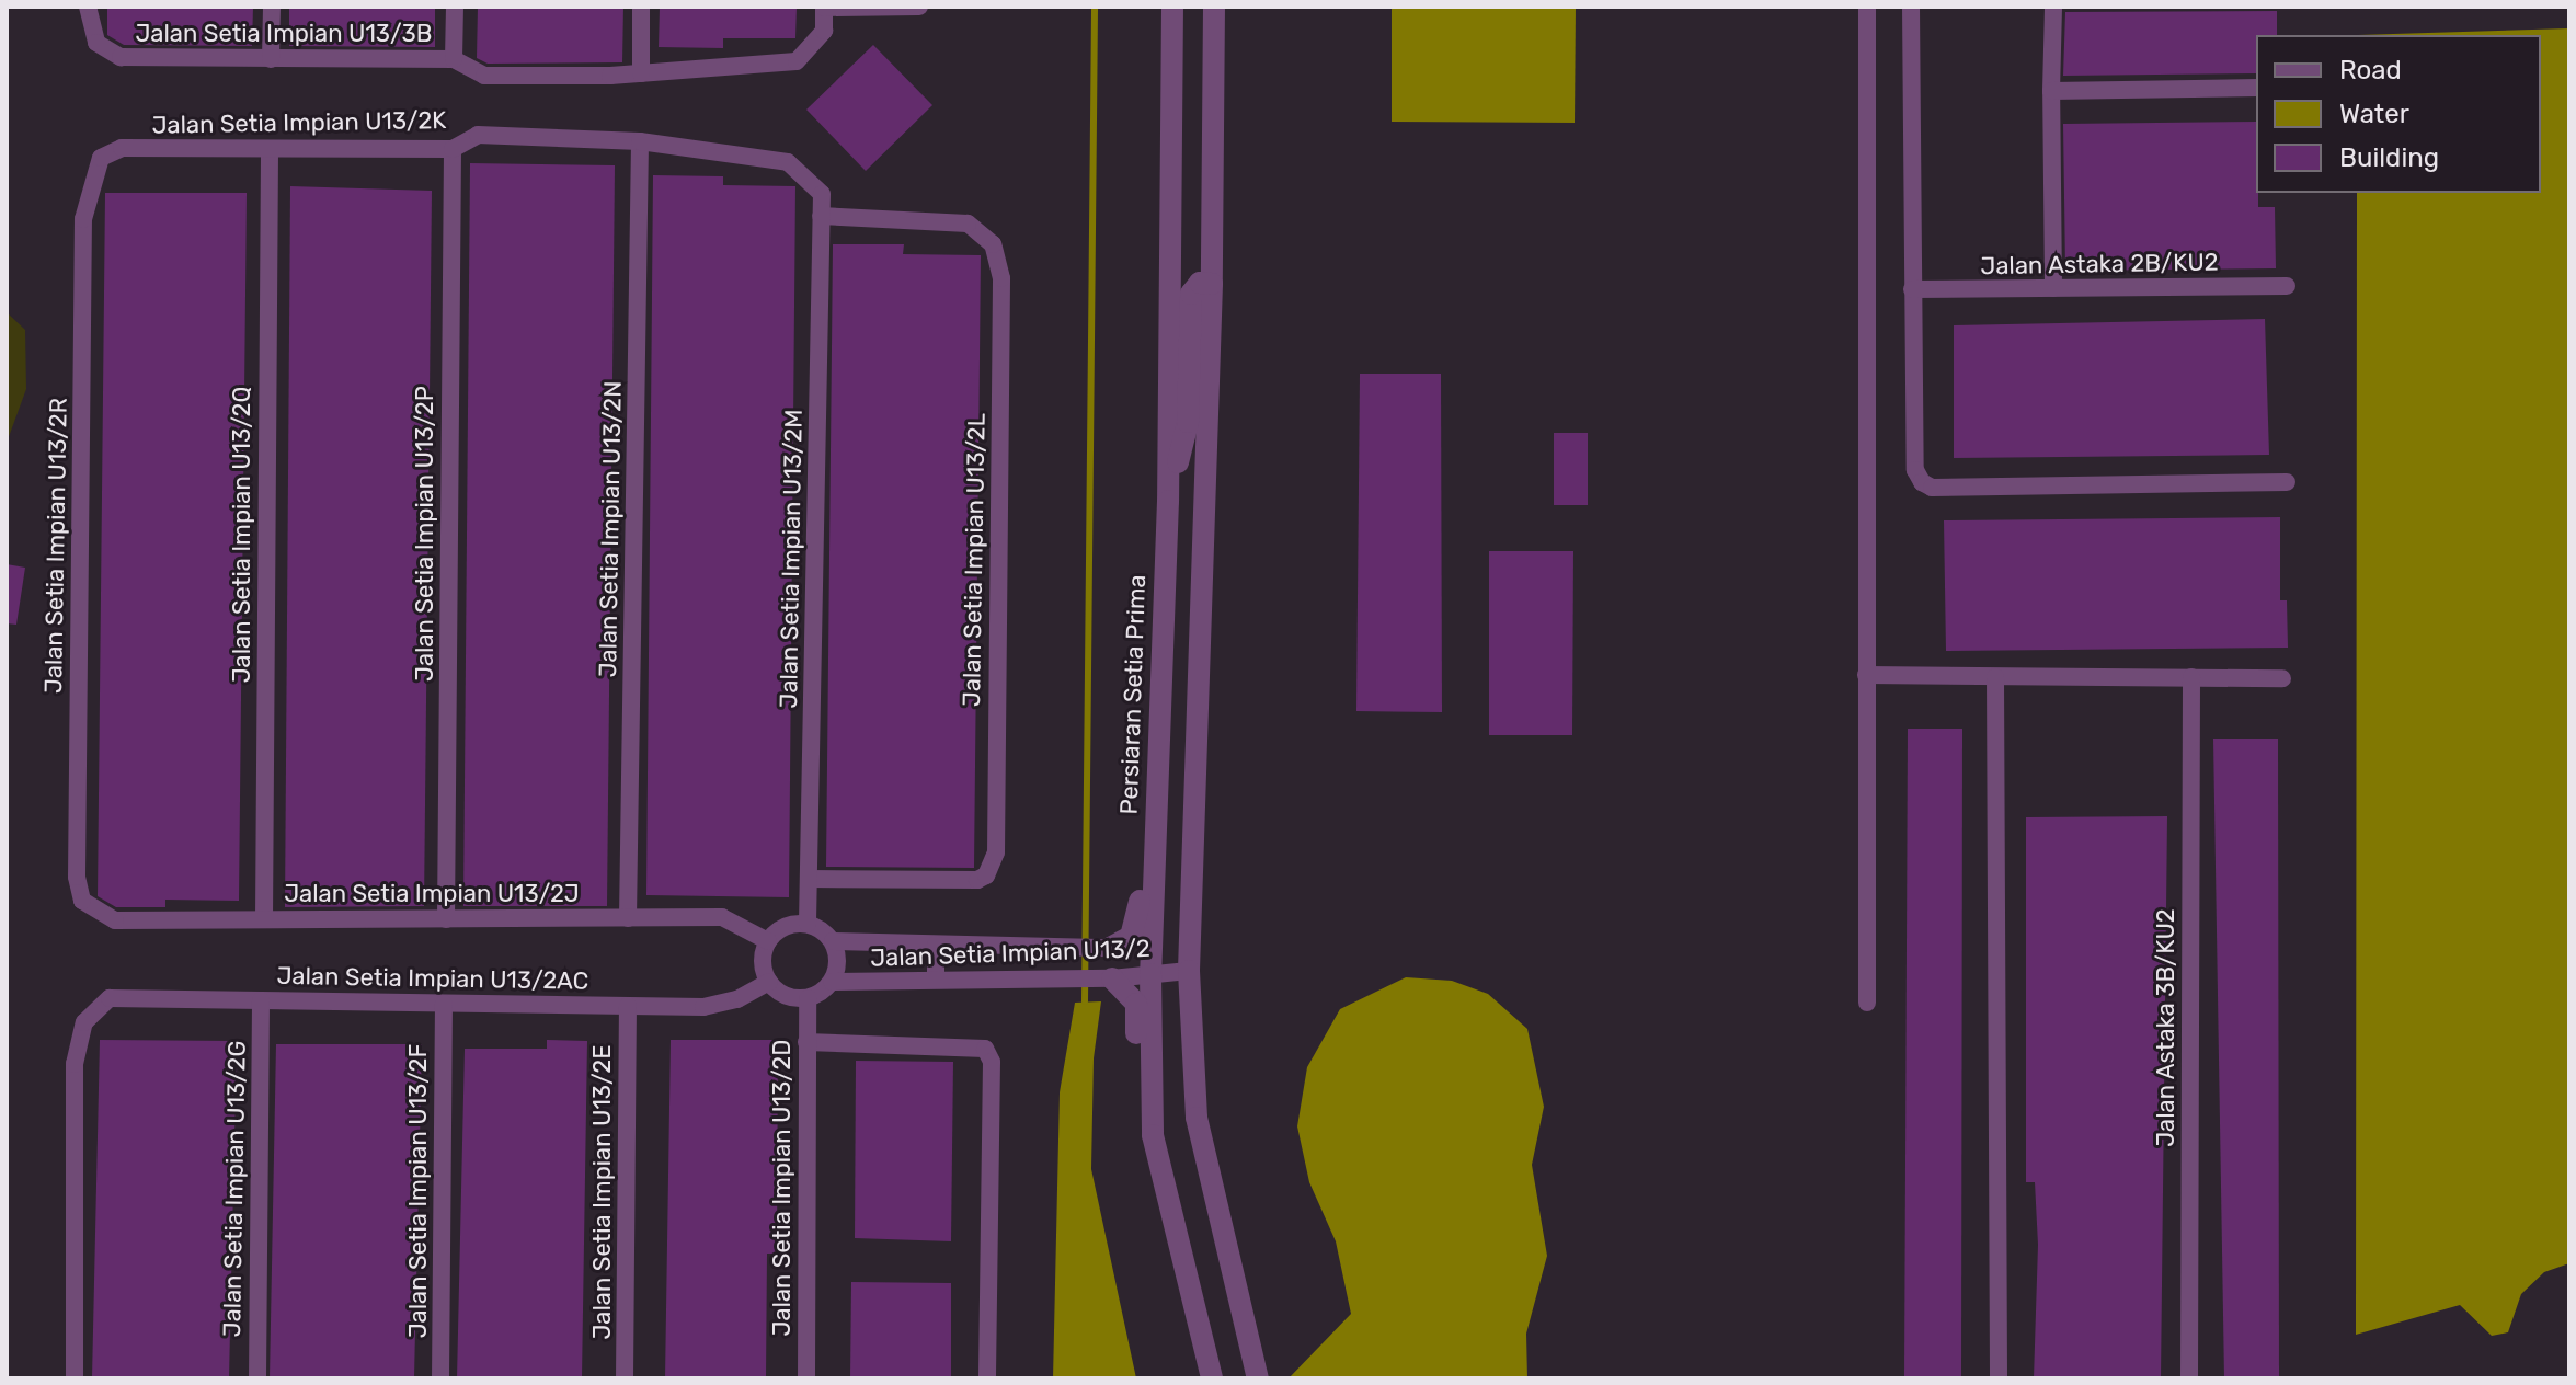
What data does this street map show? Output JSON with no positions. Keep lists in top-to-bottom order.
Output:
{
  "streets": {
    "street": [
      "Jalan Setia Impian U13/3B",
      "Jalan Setia Impian U13/2K",
      "Jalan Astaka 2B/KU2",
      "Jalan Setia Impian U13/2N",
      "Jalan Setia Impian U13/2P",
      "Jalan Setia Impian U13/2Q",
      "Jalan Setia Impian U13/2R",
      "Jalan Setia Impian U13/2M",
      "Jalan Setia Impian U13/2L",
      "Persiaran Setia Prima",
      "Jalan Setia Impian U13/2J",
      "Jalan Setia Impian U13/2",
      "Jalan Setia Impian U13/2AC",
      "Jalan Astaka 3B/KU2",
      "Jalan Setia Impian U13/2D",
      "Jalan Setia Impian U13/2G",
      "Jalan Setia Impian U13/2F",
      "Jalan Setia Impian U13/2E"
    ]
  },
  "crossings": [
    ["Jalan Setia Impian U13/2K", "Jalan Setia Impian U13/2N"],
    ["Jalan Setia Impian U13/2K", "Jalan Setia Impian U13/2P"],
    ["Jalan Setia Impian U13/2K", "Jalan Setia Impian U13/2Q"],
    ["Jalan Setia Impian U13/2K", "Jalan Setia Impian U13/2R"],
    ["Jalan Setia Impian U13/2K", "Jalan Setia Impian U13/2M"],
    ["Jalan Setia Impian U13/2N", "Jalan Setia Impian U13/2J"],
    ["Jalan Setia Impian U13/2P", "Jalan Setia Impian U13/2J"],
    ["Jalan Setia Impian U13/2Q", "Jalan Setia Impian U13/2J"],
    ["Jalan Setia Impian U13/2R", "Jalan Setia Impian U13/2J"],
    ["Jalan Setia Impian U13/2M", "Jalan Setia Impian U13/2L"],
    ["Jalan Setia Impian U13/2M", "Jalan Setia Impian U13/2J"],
    ["Jalan Setia Impian U13/2M", "Jalan Setia Impian U13/2"],
    ["Jalan Setia Impian U13/2M", "Jalan Setia Impian U13/2AC"],
    ["Jalan Setia Impian U13/2M", "Jalan Setia Impian U13/2D"],
    ["Persiaran Setia Prima", "Jalan Setia Impian U13/2"],
    ["Jalan Setia Impian U13/2J", "Jalan Setia Impian U13/2"],
    ["Jalan Setia Impian U13/2J", "Jalan Setia Impian U13/2AC"],
    ["Jalan Setia Impian U13/2J", "Jalan Setia Impian U13/2D"],
    ["Jalan Setia Impian U13/2", "Jalan Setia Impian U13/2AC"],
    ["Jalan Setia Impian U13/2", "Jalan Setia Impian U13/2D"],
    ["Jalan Setia Impian U13/2AC", "Jalan Setia Impian U13/2D"],
    ["Jalan Setia Impian U13/2AC", "Jalan Setia Impian U13/2G"],
    ["Jalan Setia Impian U13/2AC", "Jalan Setia Impian U13/2F"],
    ["Jalan Setia Impian U13/2AC", "Jalan Setia Impian U13/2E"]
  ],
  "legend": ["Road", "Water", "Building"]
}
